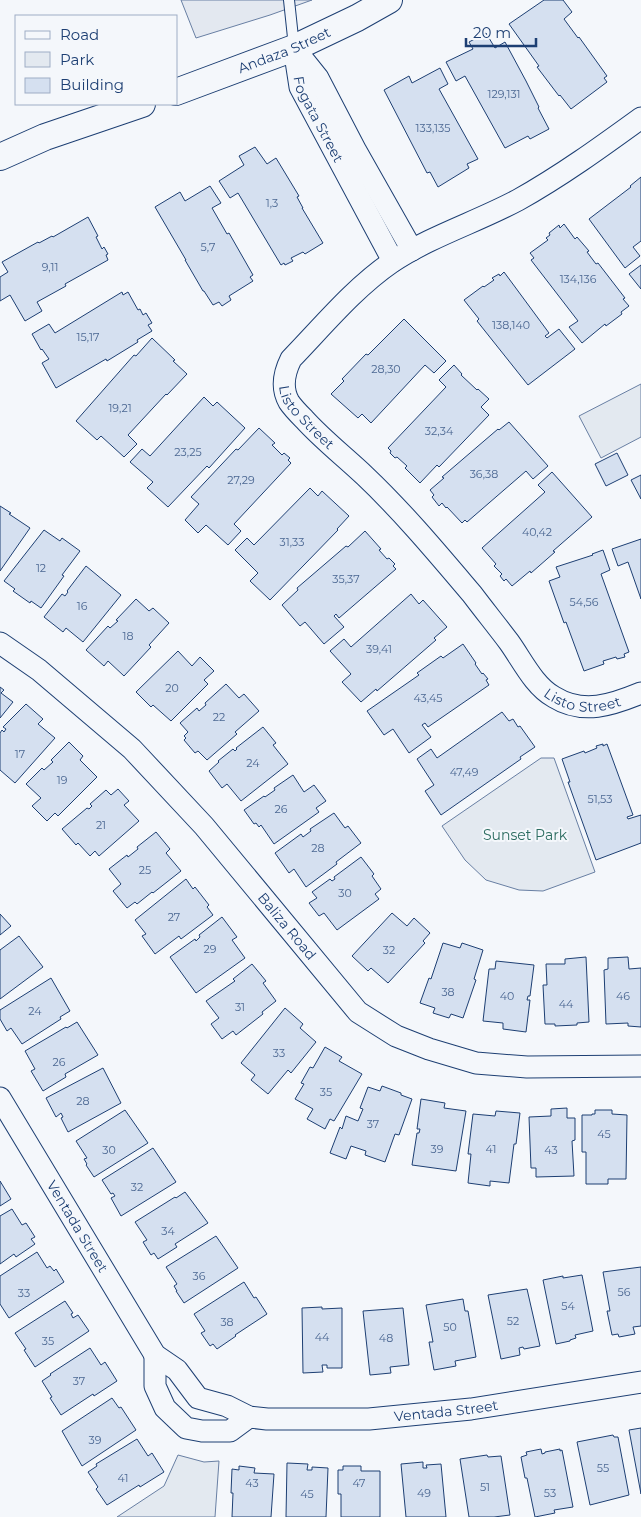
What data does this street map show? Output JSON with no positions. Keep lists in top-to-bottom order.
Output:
{
  "streets": {
    "street": [
      "Andaza Street",
      "Fogata Street",
      "Listo Street",
      "Baliza Road",
      "Ventada Street"
    ]
  },
  "crossings": [
    ["Andaza Street", "Fogata Street"],
    ["Fogata Street", "Listo Street"]
  ],
  "parks": ["Sunset Park"],
  "house_numbers": [
    "129,131",
    "133,135",
    "1,3",
    "5,7",
    "9,11",
    "134,136",
    "138,140",
    "15,17",
    "28,30",
    "19,21",
    "32,34",
    "23,25",
    "36,38",
    "27,29",
    "40,42",
    "31,33",
    "12",
    "35,37",
    "54,56",
    "16",
    "18",
    "39,41",
    "20",
    "43,45",
    "22",
    "17",
    "24",
    "47,49",
    "19",
    "51,53",
    "26",
    "21",
    "28",
    "25",
    "30",
    "27",
    "29",
    "32",
    "38",
    "40",
    "46",
    "44",
    "31",
    "24",
    "33",
    "26",
    "35",
    "28",
    "37",
    "45",
    "39",
    "41",
    "30",
    "43",
    "32",
    "34",
    "36",
    "56",
    "33",
    "54",
    "52",
    "38",
    "50",
    "44",
    "48",
    "35",
    "37",
    "39",
    "55",
    "41",
    "43",
    "47",
    "51",
    "49",
    "53",
    "45"
  ],
  "legend": ["Road", "Park", "Building"],
  "scale_bar": "20 m"
}
